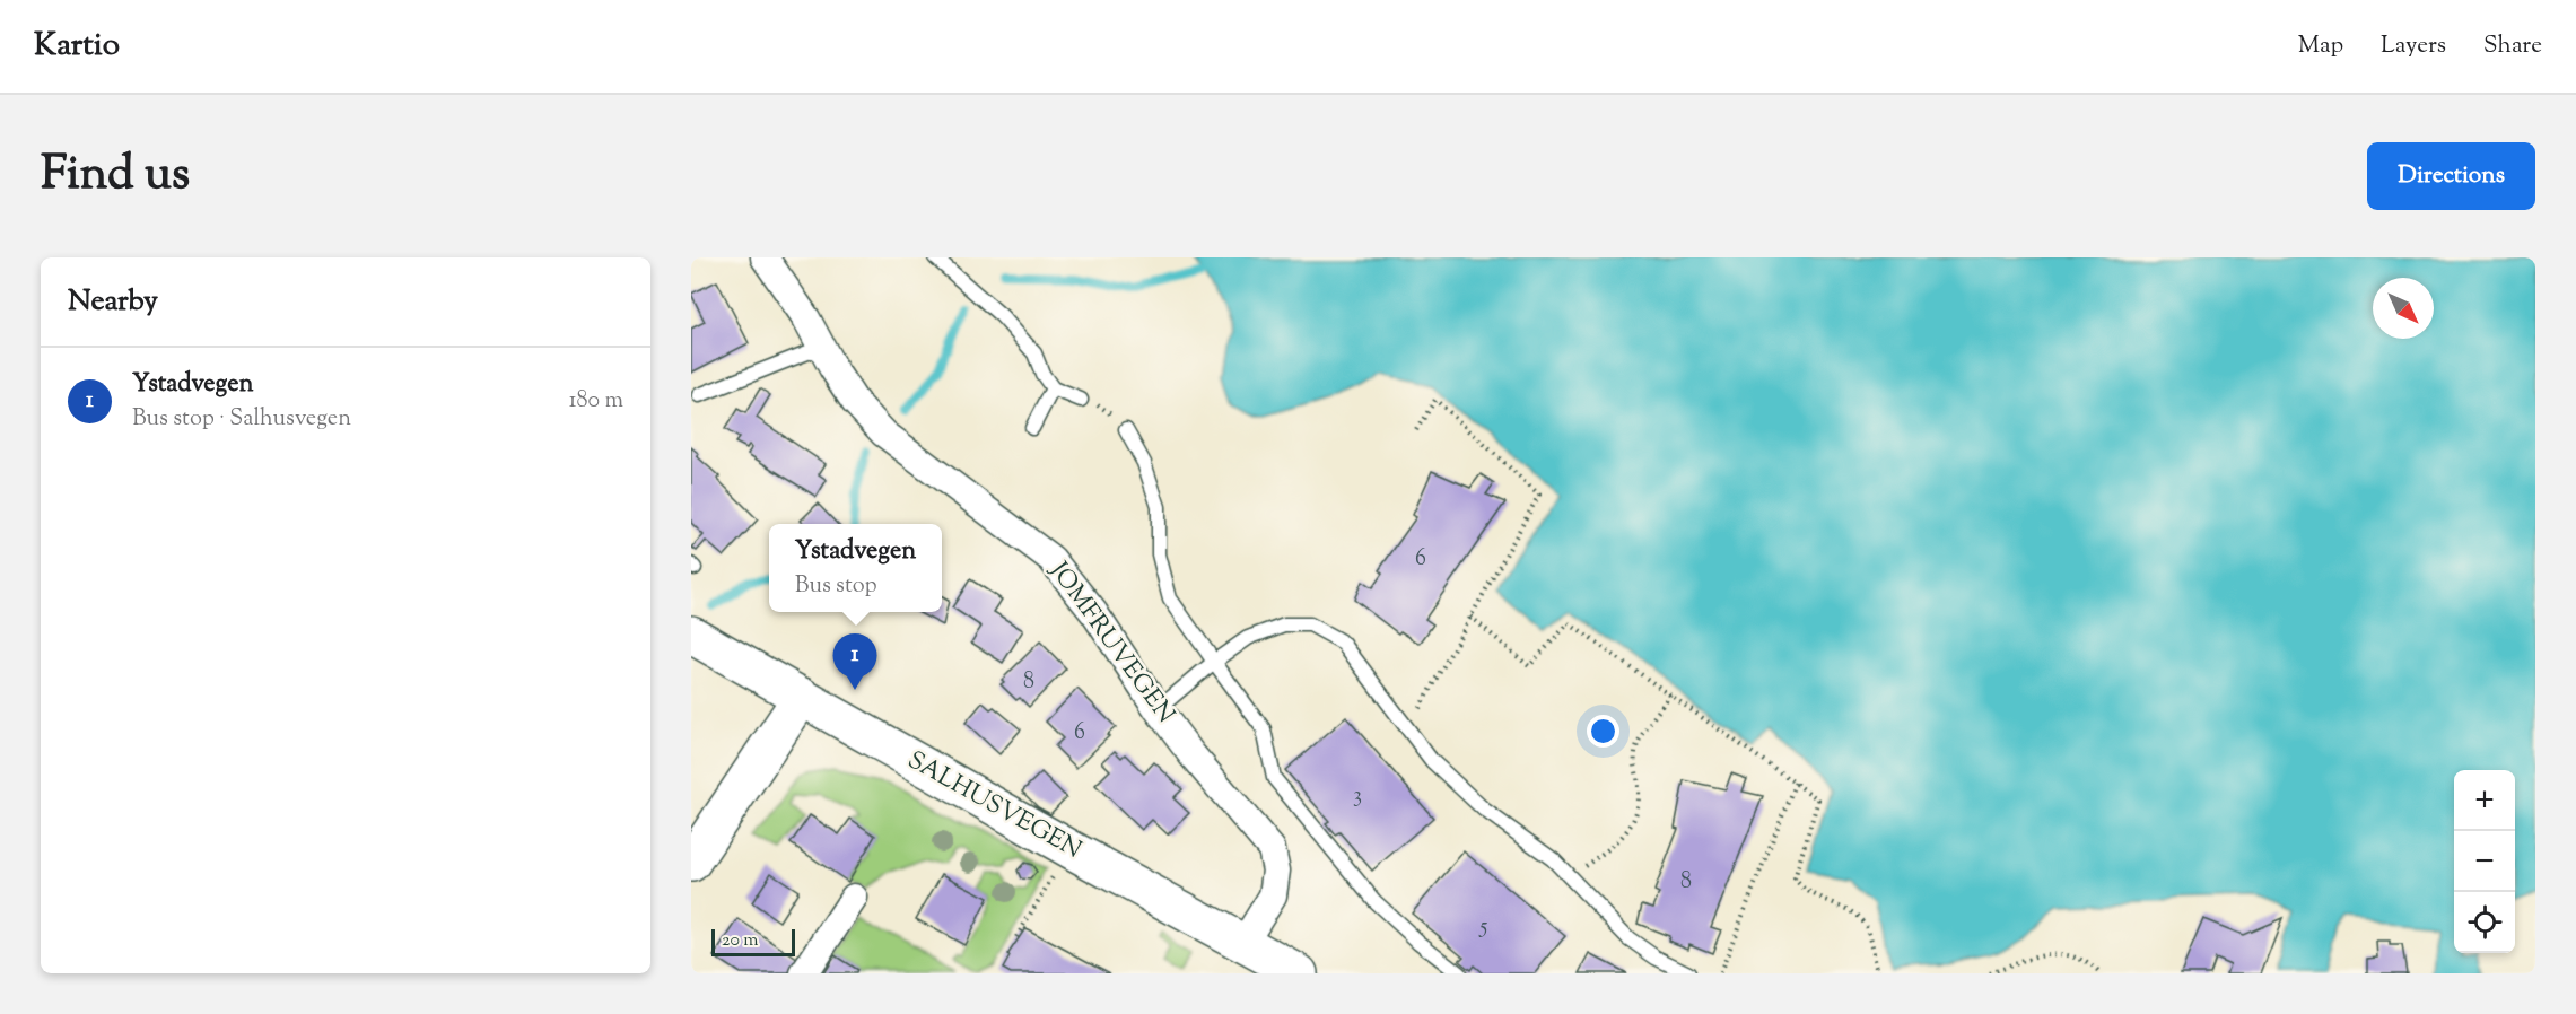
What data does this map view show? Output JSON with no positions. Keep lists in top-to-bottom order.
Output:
{
  "streets": {
    "main road": ["SALHUSVEGEN"],
    "street": ["JOMFRUVEGEN"]
  },
  "crossings": [
    ["JOMFRUVEGEN", "SALHUSVEGEN"]
  ],
  "house_numbers": [
    "6",
    "8",
    "6",
    "3",
    "8",
    "5"
  ],
  "scale_bar": "20 m",
  "north": "bottom right",
  "page": {
    "header": "Kartio",
    "nav": ["Map", "Layers", "Share"],
    "title": "Find us",
    "buttons": "Directions",
    "heading": "Nearby",
    "list": [
      {
        "mark": "1",
        "name": "Ystadvegen",
        "note": "Bus stop · Salhusvegen",
        "value": "180 m"
      }
    ],
    "popup": ["Ystadvegen", "Bus stop"],
    "pins": "1",
    "map_buttons": ["+", "−"],
    "scale": "20 m"
  }
}
